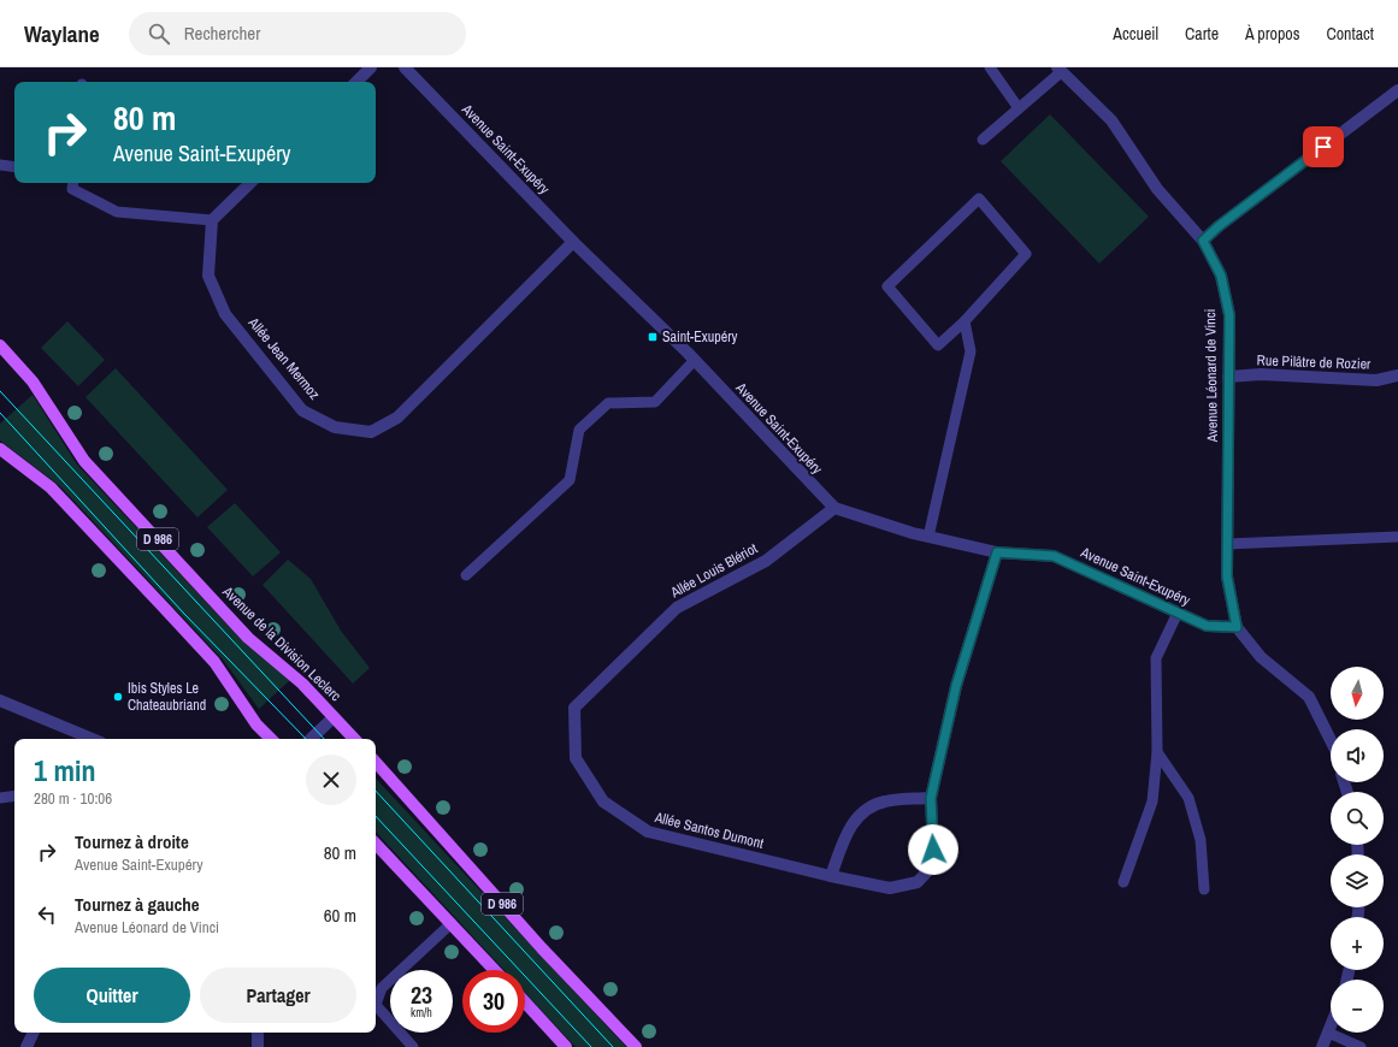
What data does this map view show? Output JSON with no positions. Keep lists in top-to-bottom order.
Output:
{
  "streets": {
    "main road": ["D 986", "Avenue de la Division Leclerc"],
    "street": [
      "Avenue Saint-Exupéry",
      "Allée Jean Mermoz",
      "Rue Pilâtre de Rozier",
      "Avenue Léonard de Vinci",
      "Allée Louis Blériot",
      "Allée Santos Dumont"
    ]
  },
  "crossings": [
    ["Avenue Saint-Exupéry", "Allée Jean Mermoz"],
    ["Avenue Saint-Exupéry", "Avenue Léonard de Vinci"],
    ["Avenue Saint-Exupéry", "Allée Louis Blériot"],
    ["Avenue Saint-Exupéry", "Allée Santos Dumont"],
    ["Rue Pilâtre de Rozier", "Avenue Léonard de Vinci"],
    ["Allée Louis Blériot", "Allée Santos Dumont"]
  ],
  "places": {
    "transit": ["Saint-Exupéry"],
    "other": ["Ibis Styles Le Chateaubriand"]
  },
  "north": "bottom",
  "page": {
    "header": "Waylane",
    "search": "Rechercher",
    "nav": [
      "Accueil",
      "Carte",
      "À propos",
      "Contact"
    ],
    "turn": ["80 m", "Avenue Saint-Exupéry"],
    "map_buttons": ["+", "−"],
    "heading": ["1 min", "280 m · 10:06"],
    "list": [
      {
        "name": "Tournez à droite",
        "note": "Avenue Saint-Exupéry",
        "value": "80 m"
      },
      {
        "name": "Tournez à gauche",
        "note": "Avenue Léonard de Vinci",
        "value": "60 m"
      }
    ],
    "buttons": ["Quitter", "Partager"],
    "speed": "23 km/h",
    "limit": "30"
  }
}
